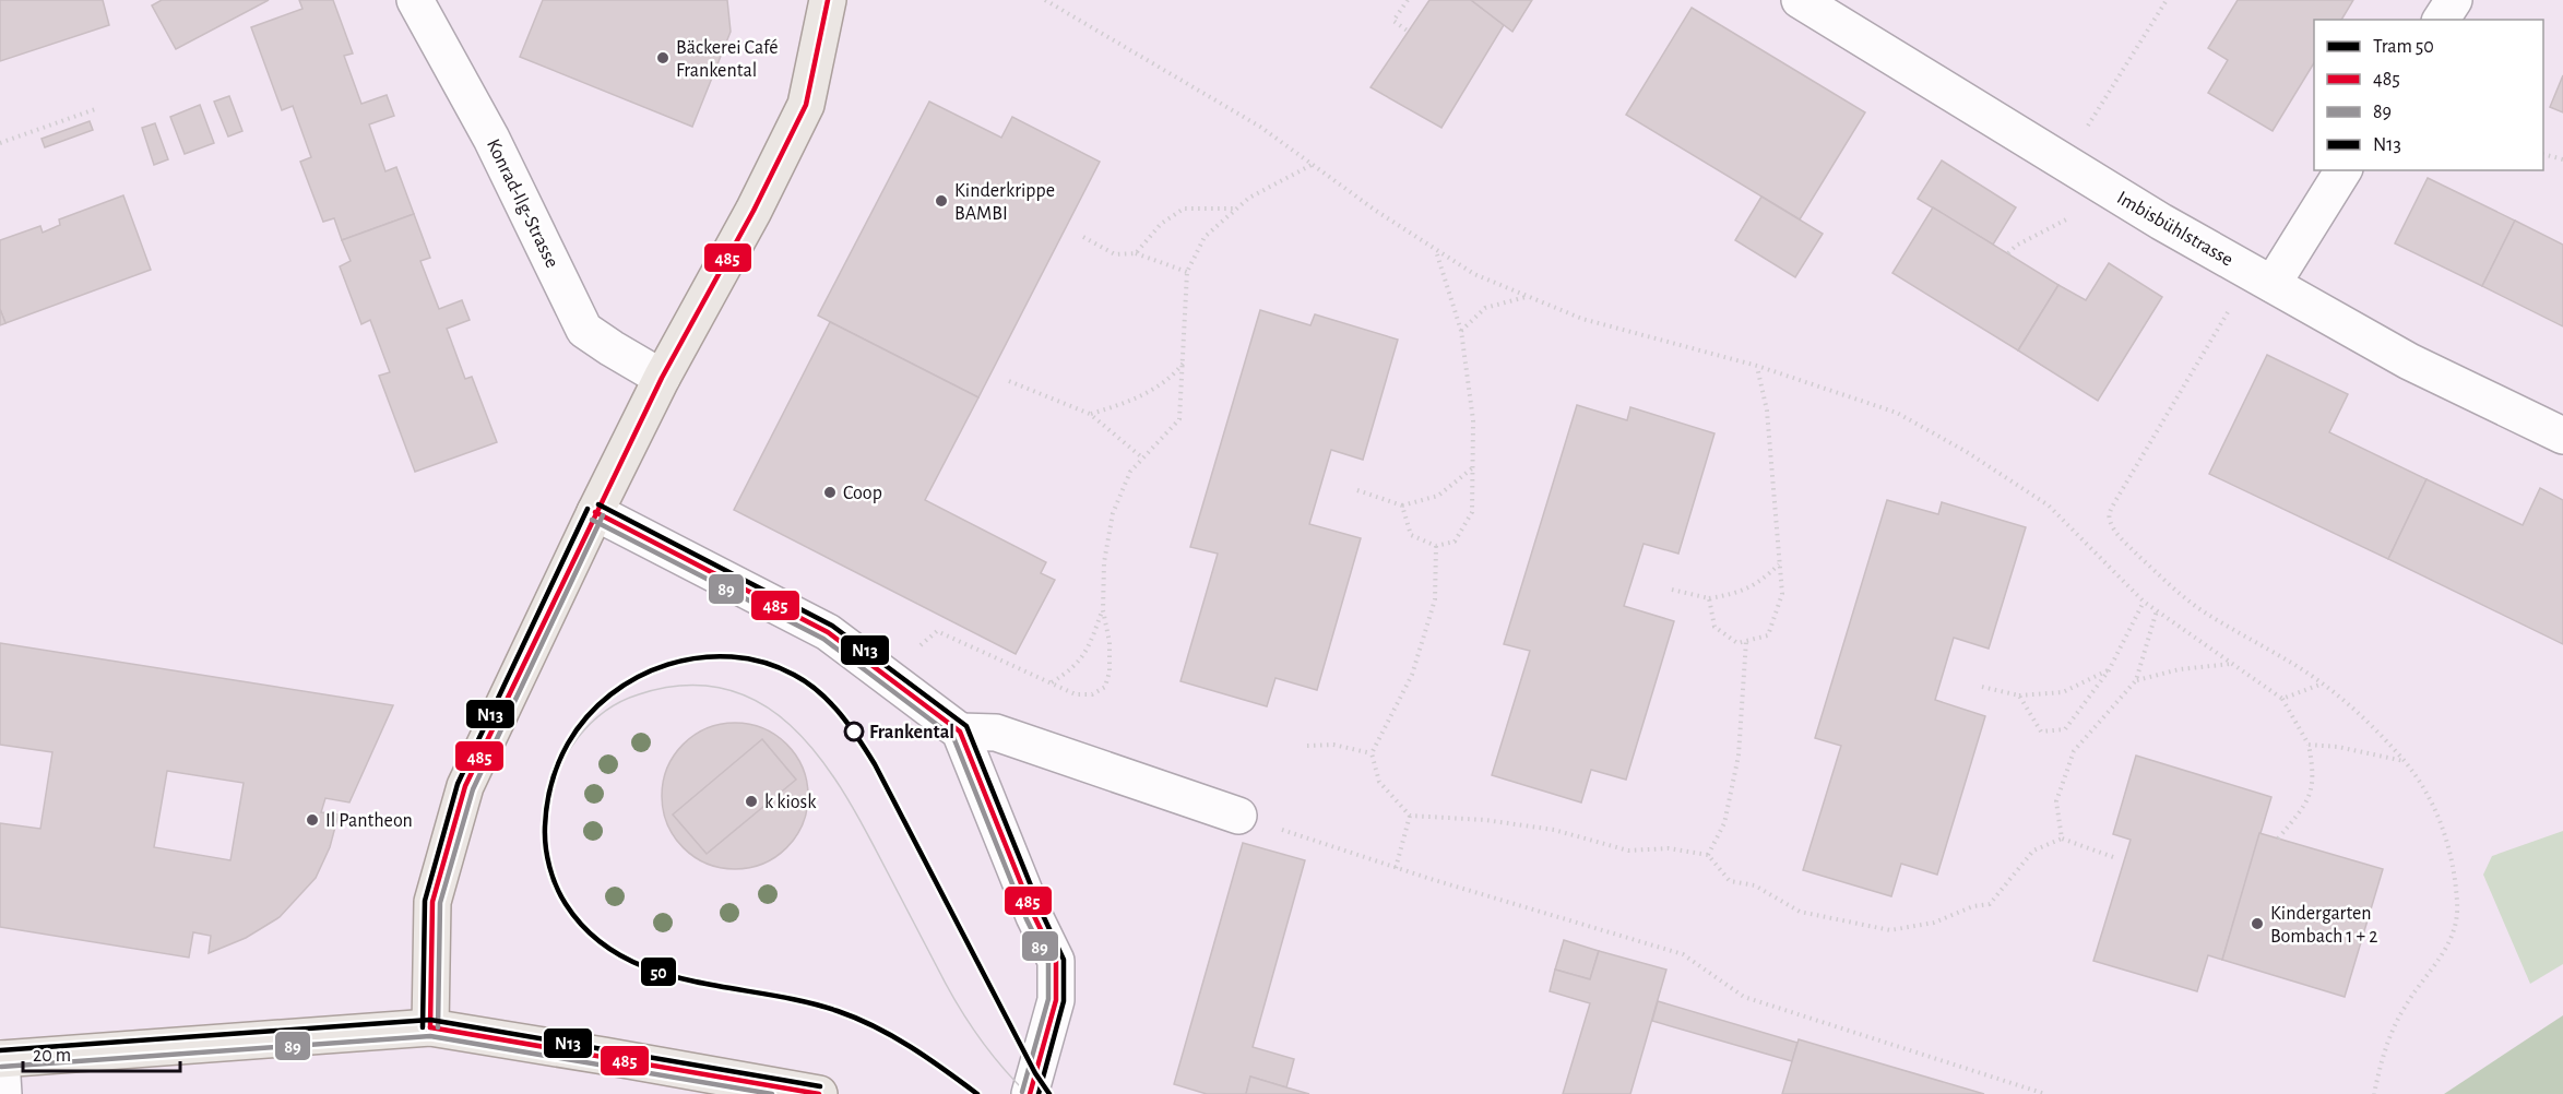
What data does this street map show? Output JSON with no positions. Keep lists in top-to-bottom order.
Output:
{
  "streets": {
    "street": ["Konrad-Ilg-Strasse", "Imbisbühlstrasse"]
  },
  "places": [
    "Bäckerei Café Frankental",
    "Kinderkrippe BAMBI",
    "Coop",
    "Frankental",
    "k kiosk",
    "Il Pantheon",
    "Kindergarten Bombach 1 + 2"
  ],
  "lines": [
    "transit line 485",
    "transit line N13",
    "transit line 89",
    "tram line 50"
  ],
  "legend": [
    "Tram 50",
    "485",
    "89",
    "N13"
  ],
  "scale_bar": "20 m"
}
